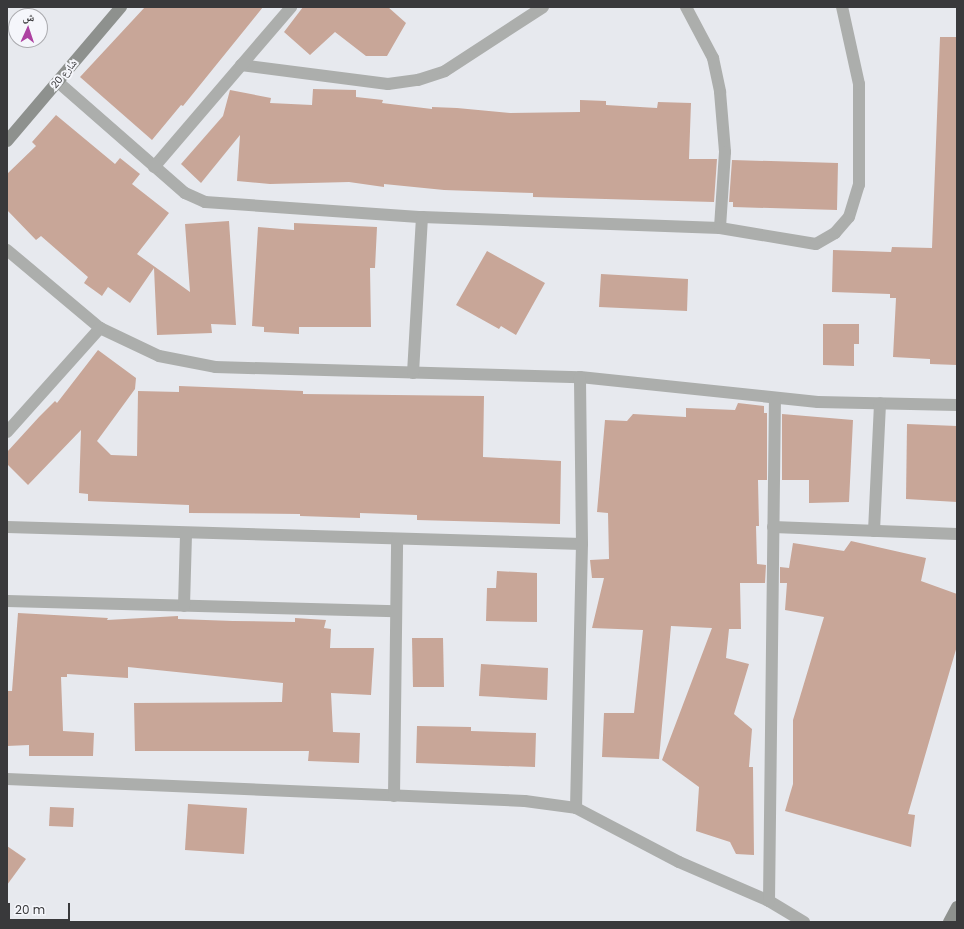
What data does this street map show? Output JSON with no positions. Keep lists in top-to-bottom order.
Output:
{
  "streets": {
    "street": ["شارع 20"]
  },
  "scale_bar": "20 m",
  "north": "top"
}
